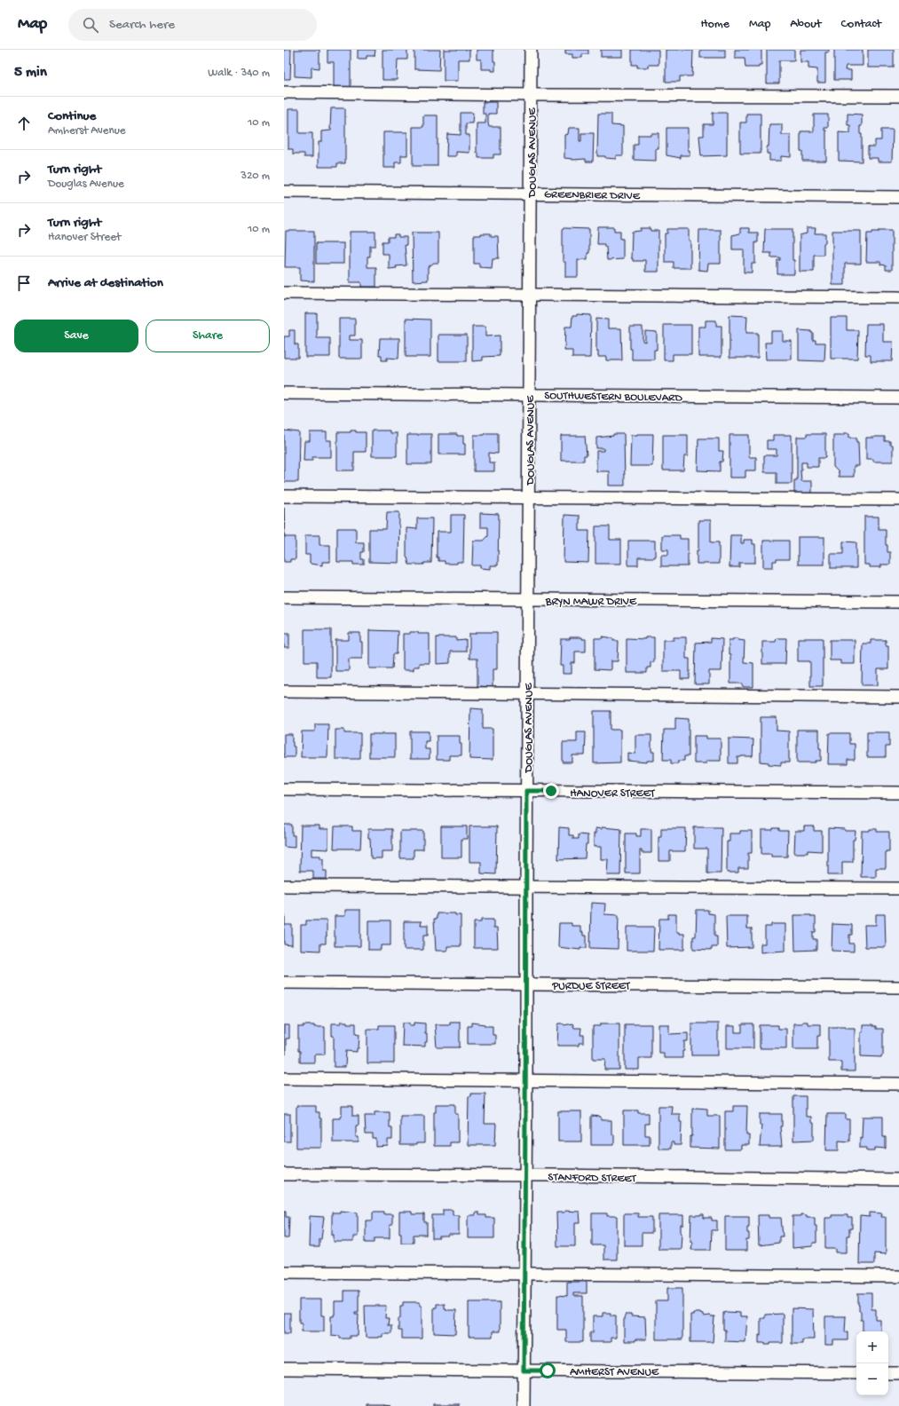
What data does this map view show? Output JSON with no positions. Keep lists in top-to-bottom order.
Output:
{
  "streets": {
    "street": [
      "DOUGLAS AVENUE",
      "GREENBRIER DRIVE",
      "SOUTHWESTERN BOULEVARD",
      "BRYN MAWR DRIVE",
      "HANOVER STREET",
      "PURDUE STREET",
      "STANFORD STREET",
      "AMHERST AVENUE"
    ]
  },
  "crossings": [
    ["DOUGLAS AVENUE", "GREENBRIER DRIVE"],
    ["DOUGLAS AVENUE", "SOUTHWESTERN BOULEVARD"],
    ["DOUGLAS AVENUE", "BRYN MAWR DRIVE"],
    ["DOUGLAS AVENUE", "HANOVER STREET"],
    ["DOUGLAS AVENUE", "PURDUE STREET"],
    ["DOUGLAS AVENUE", "STANFORD STREET"],
    ["DOUGLAS AVENUE", "AMHERST AVENUE"]
  ],
  "page": {
    "header": "Map",
    "search": "Search here",
    "nav": [
      "Home",
      "Map",
      "About",
      "Contact"
    ],
    "heading": ["5 min", "Walk · 340 m"],
    "list": [
      ["Continue", "Amherst Avenue", "10 m"],
      ["Turn right", "Douglas Avenue", "320 m"],
      ["Turn right", "Hanover Street", "10 m"],
      "Arrive at destination"
    ],
    "buttons": ["Save", "Share"],
    "map_buttons": ["+", "−"]
  }
}
